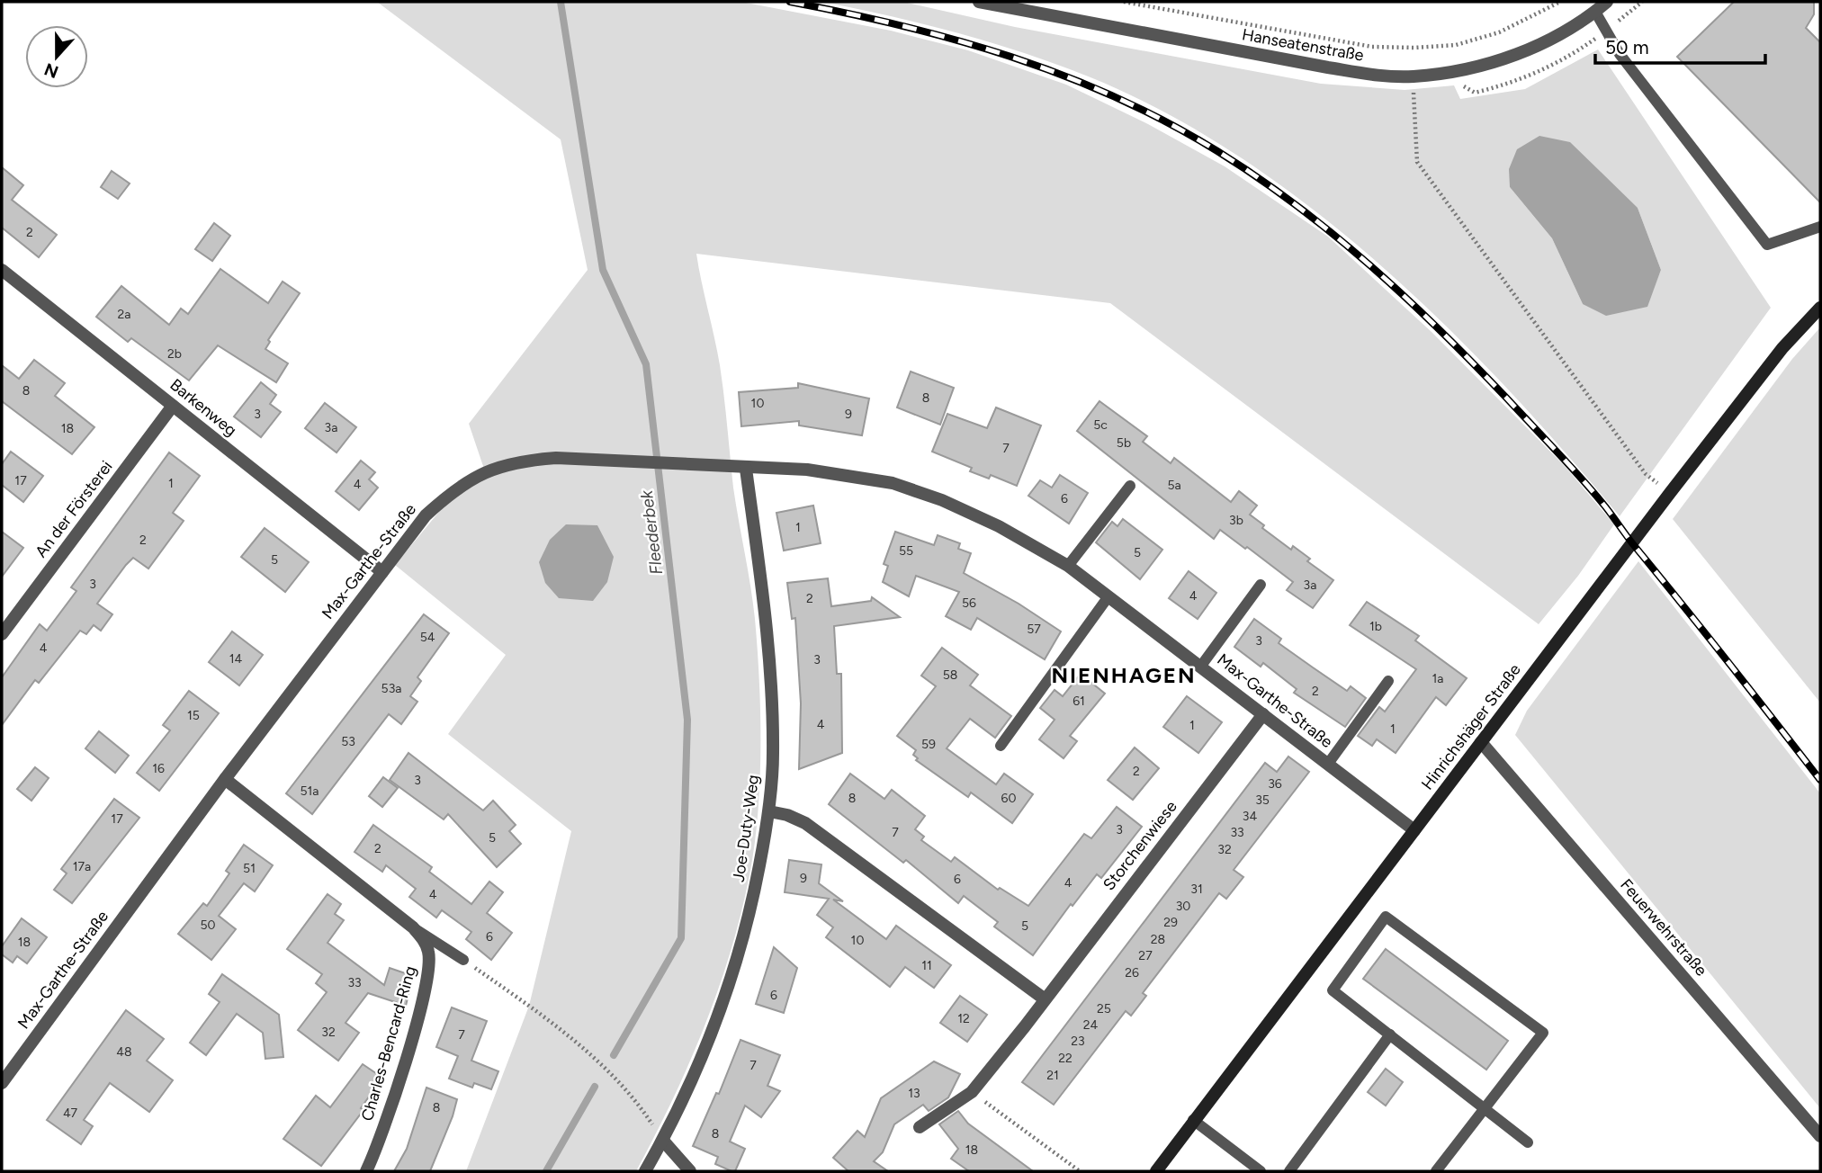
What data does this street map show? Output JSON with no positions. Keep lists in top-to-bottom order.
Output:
{
  "streets": {
    "main road": ["Hinrichshäger Straße"],
    "street": [
      "Hanseatenstraße",
      "Barkenweg",
      "An der Försterei",
      "Max-Garthe-Straße",
      "Joe-Duty-Weg",
      "Storchenwiese",
      "Feuerwehrstraße",
      "Charles-Bencard-Ring"
    ]
  },
  "crossings": [
    ["Barkenweg", "An der Försterei"],
    ["Barkenweg", "Max-Garthe-Straße"],
    ["Max-Garthe-Straße", "Hinrichshäger Straße"],
    ["Max-Garthe-Straße", "Joe-Duty-Weg"],
    ["Max-Garthe-Straße", "Storchenwiese"],
    ["Max-Garthe-Straße", "Charles-Bencard-Ring"],
    ["Hinrichshäger Straße", "Feuerwehrstraße"]
  ],
  "districts": ["NIENHAGEN"],
  "water": ["Fleederbek"],
  "house_numbers": [
    "2",
    "2a",
    "2b",
    "8",
    "8",
    "10",
    "3",
    "9",
    "5c",
    "3a",
    "18",
    "5b",
    "7",
    "17",
    "1",
    "4",
    "5a",
    "6",
    "3b",
    "1",
    "2",
    "55",
    "5",
    "5",
    "3",
    "3a",
    "4",
    "2",
    "56",
    "1b",
    "57",
    "54",
    "3",
    "4",
    "14",
    "3",
    "58",
    "1a",
    "53a",
    "2",
    "61",
    "15",
    "4",
    "1",
    "1",
    "53",
    "59",
    "16",
    "2",
    "3",
    "36",
    "51a",
    "8",
    "60",
    "35",
    "34",
    "17",
    "3",
    "7",
    "33",
    "5",
    "2",
    "32",
    "17a",
    "51",
    "9",
    "6",
    "4",
    "31",
    "4",
    "30",
    "29",
    "50",
    "5",
    "6",
    "28",
    "10",
    "18",
    "27",
    "11",
    "26",
    "33",
    "6",
    "25",
    "12",
    "24",
    "32",
    "7",
    "23",
    "48",
    "22",
    "7",
    "21",
    "13",
    "8",
    "47",
    "8",
    "18"
  ],
  "scale_bar": "50 m",
  "north": "bottom"
}
